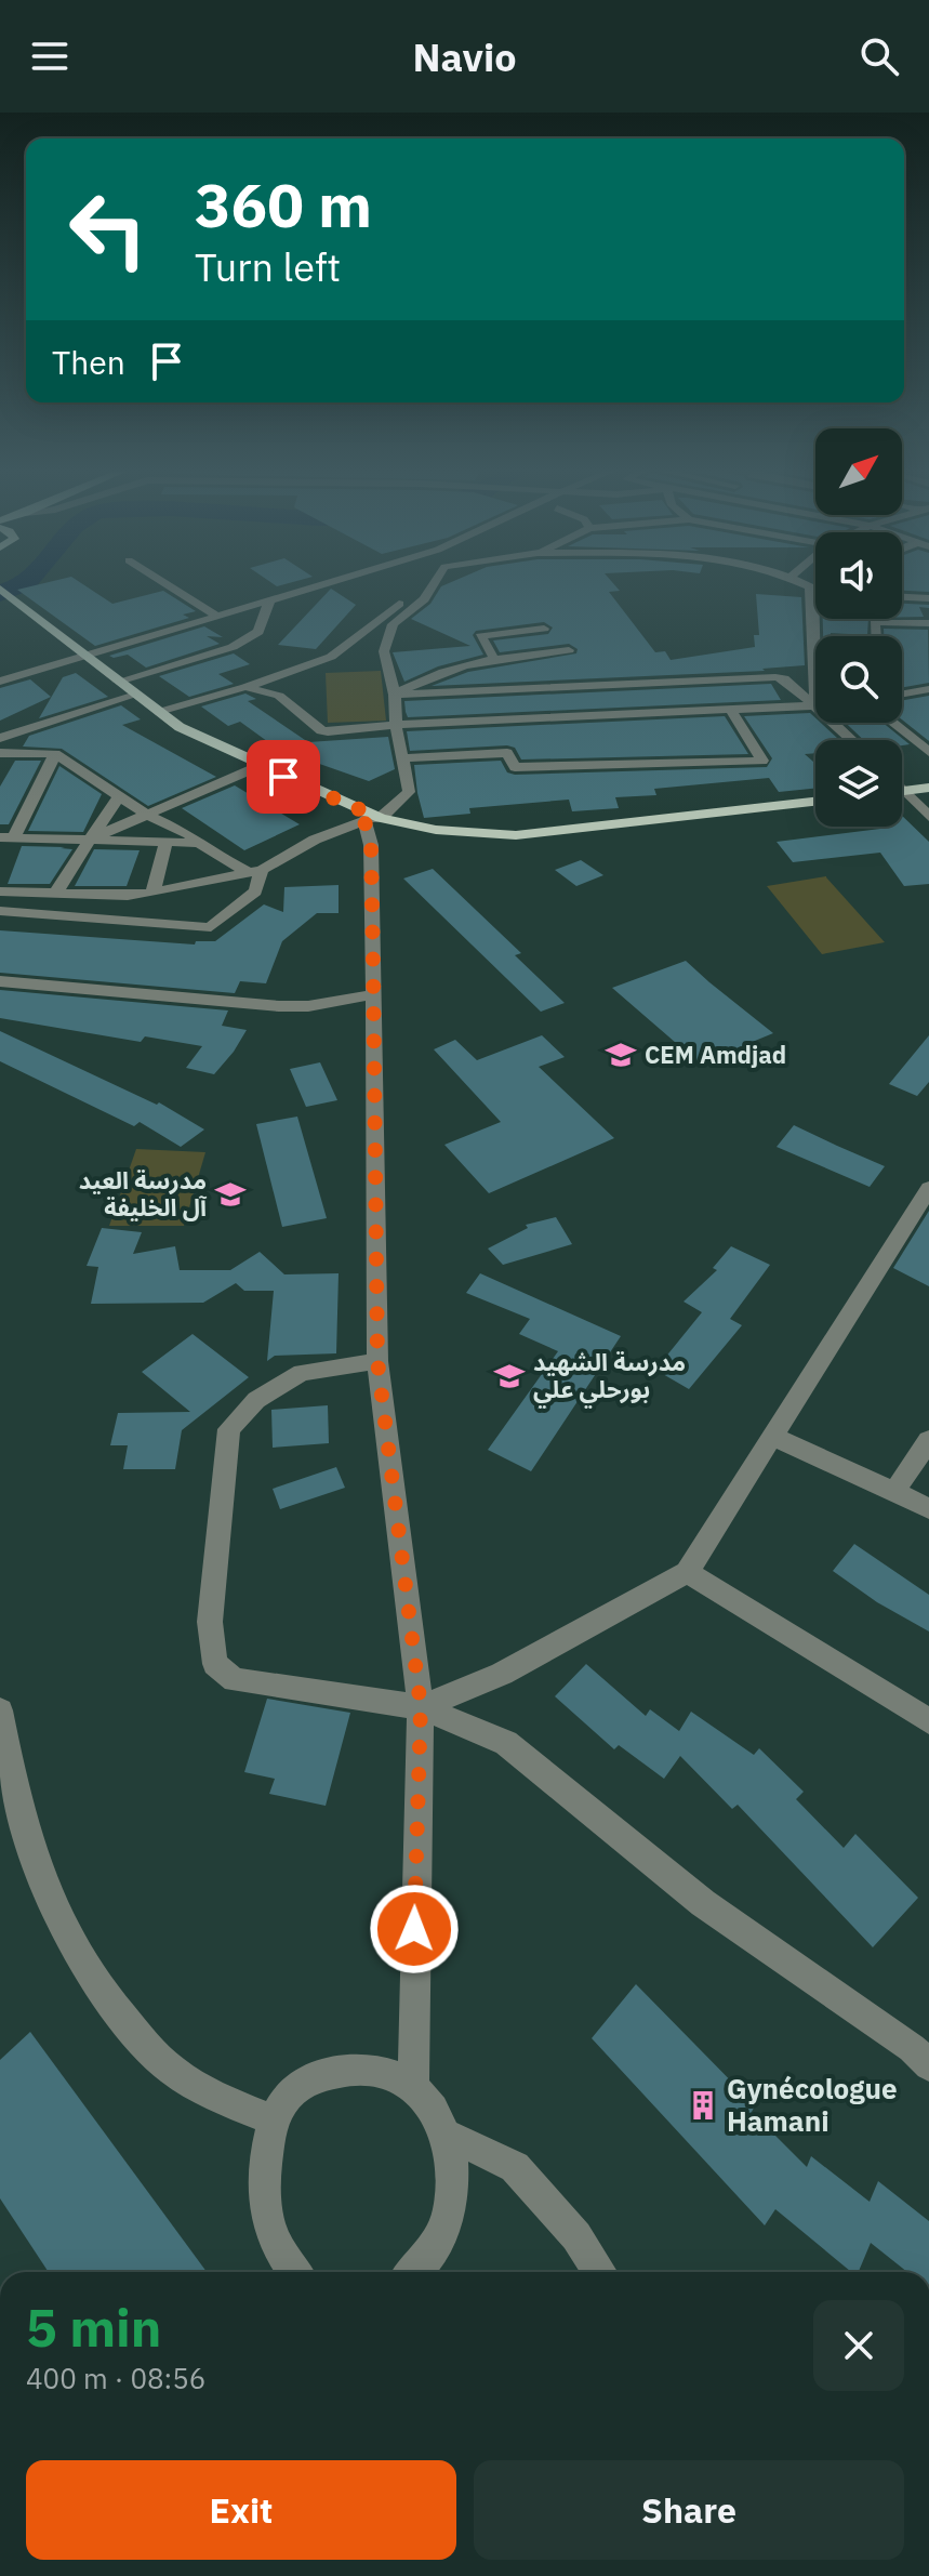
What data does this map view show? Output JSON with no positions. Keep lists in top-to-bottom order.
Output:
{
  "places": {
    "school or university": ["CEM Amdjad", "مدرسة العيد آل الخليفة", "مدرسة الشهيد بورحلي علي"],
    "building": ["Gynécologue Hamani"]
  },
  "north": "top right",
  "page": {
    "header": "Navio",
    "turn": ["360 m", "Turn left"],
    "then": "Then",
    "heading": ["5 min", "400 m · 08:56"],
    "buttons": ["Exit", "Share"]
  }
}
